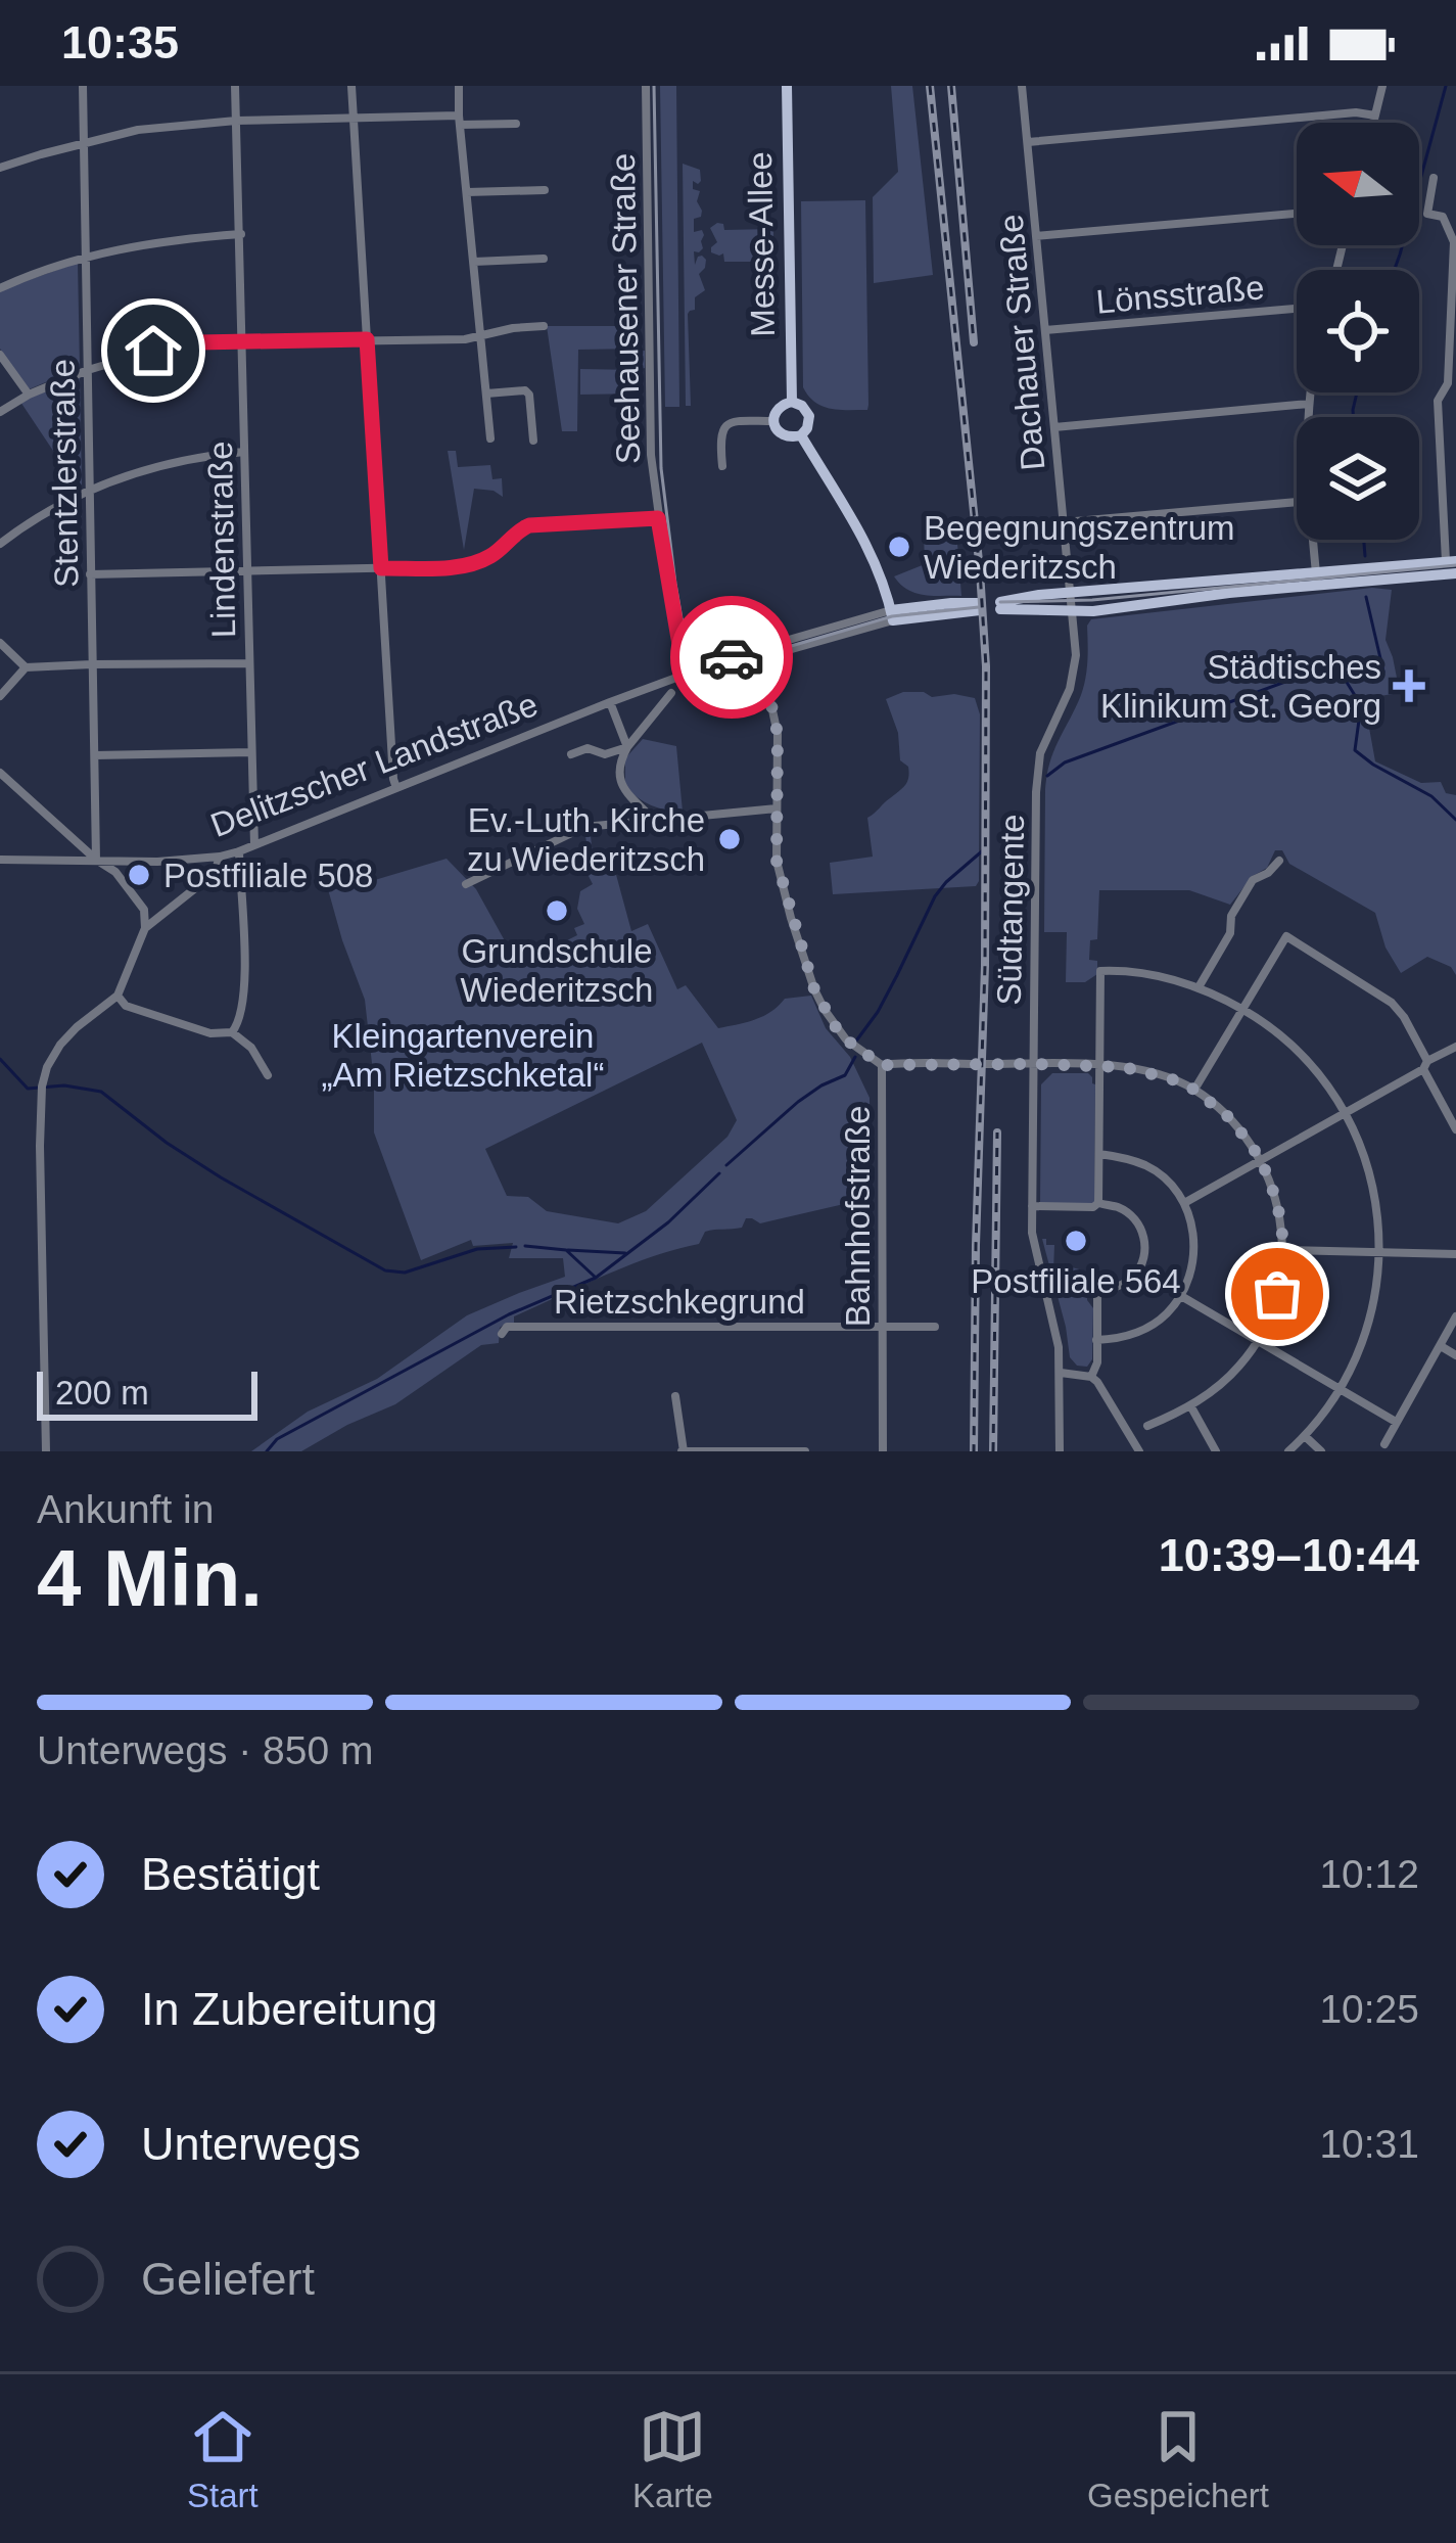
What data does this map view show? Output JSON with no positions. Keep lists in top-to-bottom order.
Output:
{
  "streets": {
    "main road": ["Messe-Allee", "Delitzscher Landstraße"],
    "street": [
      "Lönsstraße",
      "Seehausener Straße",
      "Dachauer Straße",
      "Stentzlerstraße",
      "Lindenstraße",
      "Südtangente",
      "Bahnhofstraße",
      "Rietzschkegrund"
    ]
  },
  "crossings": [
    ["Lönsstraße", "Dachauer Straße"],
    ["Seehausener Straße", "Delitzscher Landstraße"],
    ["Dachauer Straße", "Südtangente"],
    ["Stentzlerstraße", "Delitzscher Landstraße"],
    ["Lindenstraße", "Delitzscher Landstraße"],
    ["Delitzscher Landstraße", "Bahnhofstraße"],
    ["Bahnhofstraße", "Rietzschkegrund"]
  ],
  "parks": ["Kleingartenverein „Am Rietzschketal“"],
  "places": {
    "other": [
      "Begegnungszentrum Wiederitzsch",
      "Ev.-Luth. Kirche zu Wiederitzsch",
      "Postfiliale 508",
      "Grundschule Wiederitzsch",
      "Postfiliale 564"
    ],
    "health": ["Städtisches Klinikum St. Georg"]
  },
  "scale_bar": "200 m",
  "north": "left",
  "page": {
    "status": "10:35",
    "scale": "200 m",
    "heading": ["4 Min.", "Ankunft in", "10:39–10:44"],
    "bar": "Unterwegs · 850 m",
    "list": [
      ["Bestätigt", "10:12"],
      ["In Zubereitung", "10:25"],
      ["Unterwegs", "10:31"],
      "Geliefert"
    ],
    "tabs": ["Start", "Karte", "Gespeichert"]
  }
}
